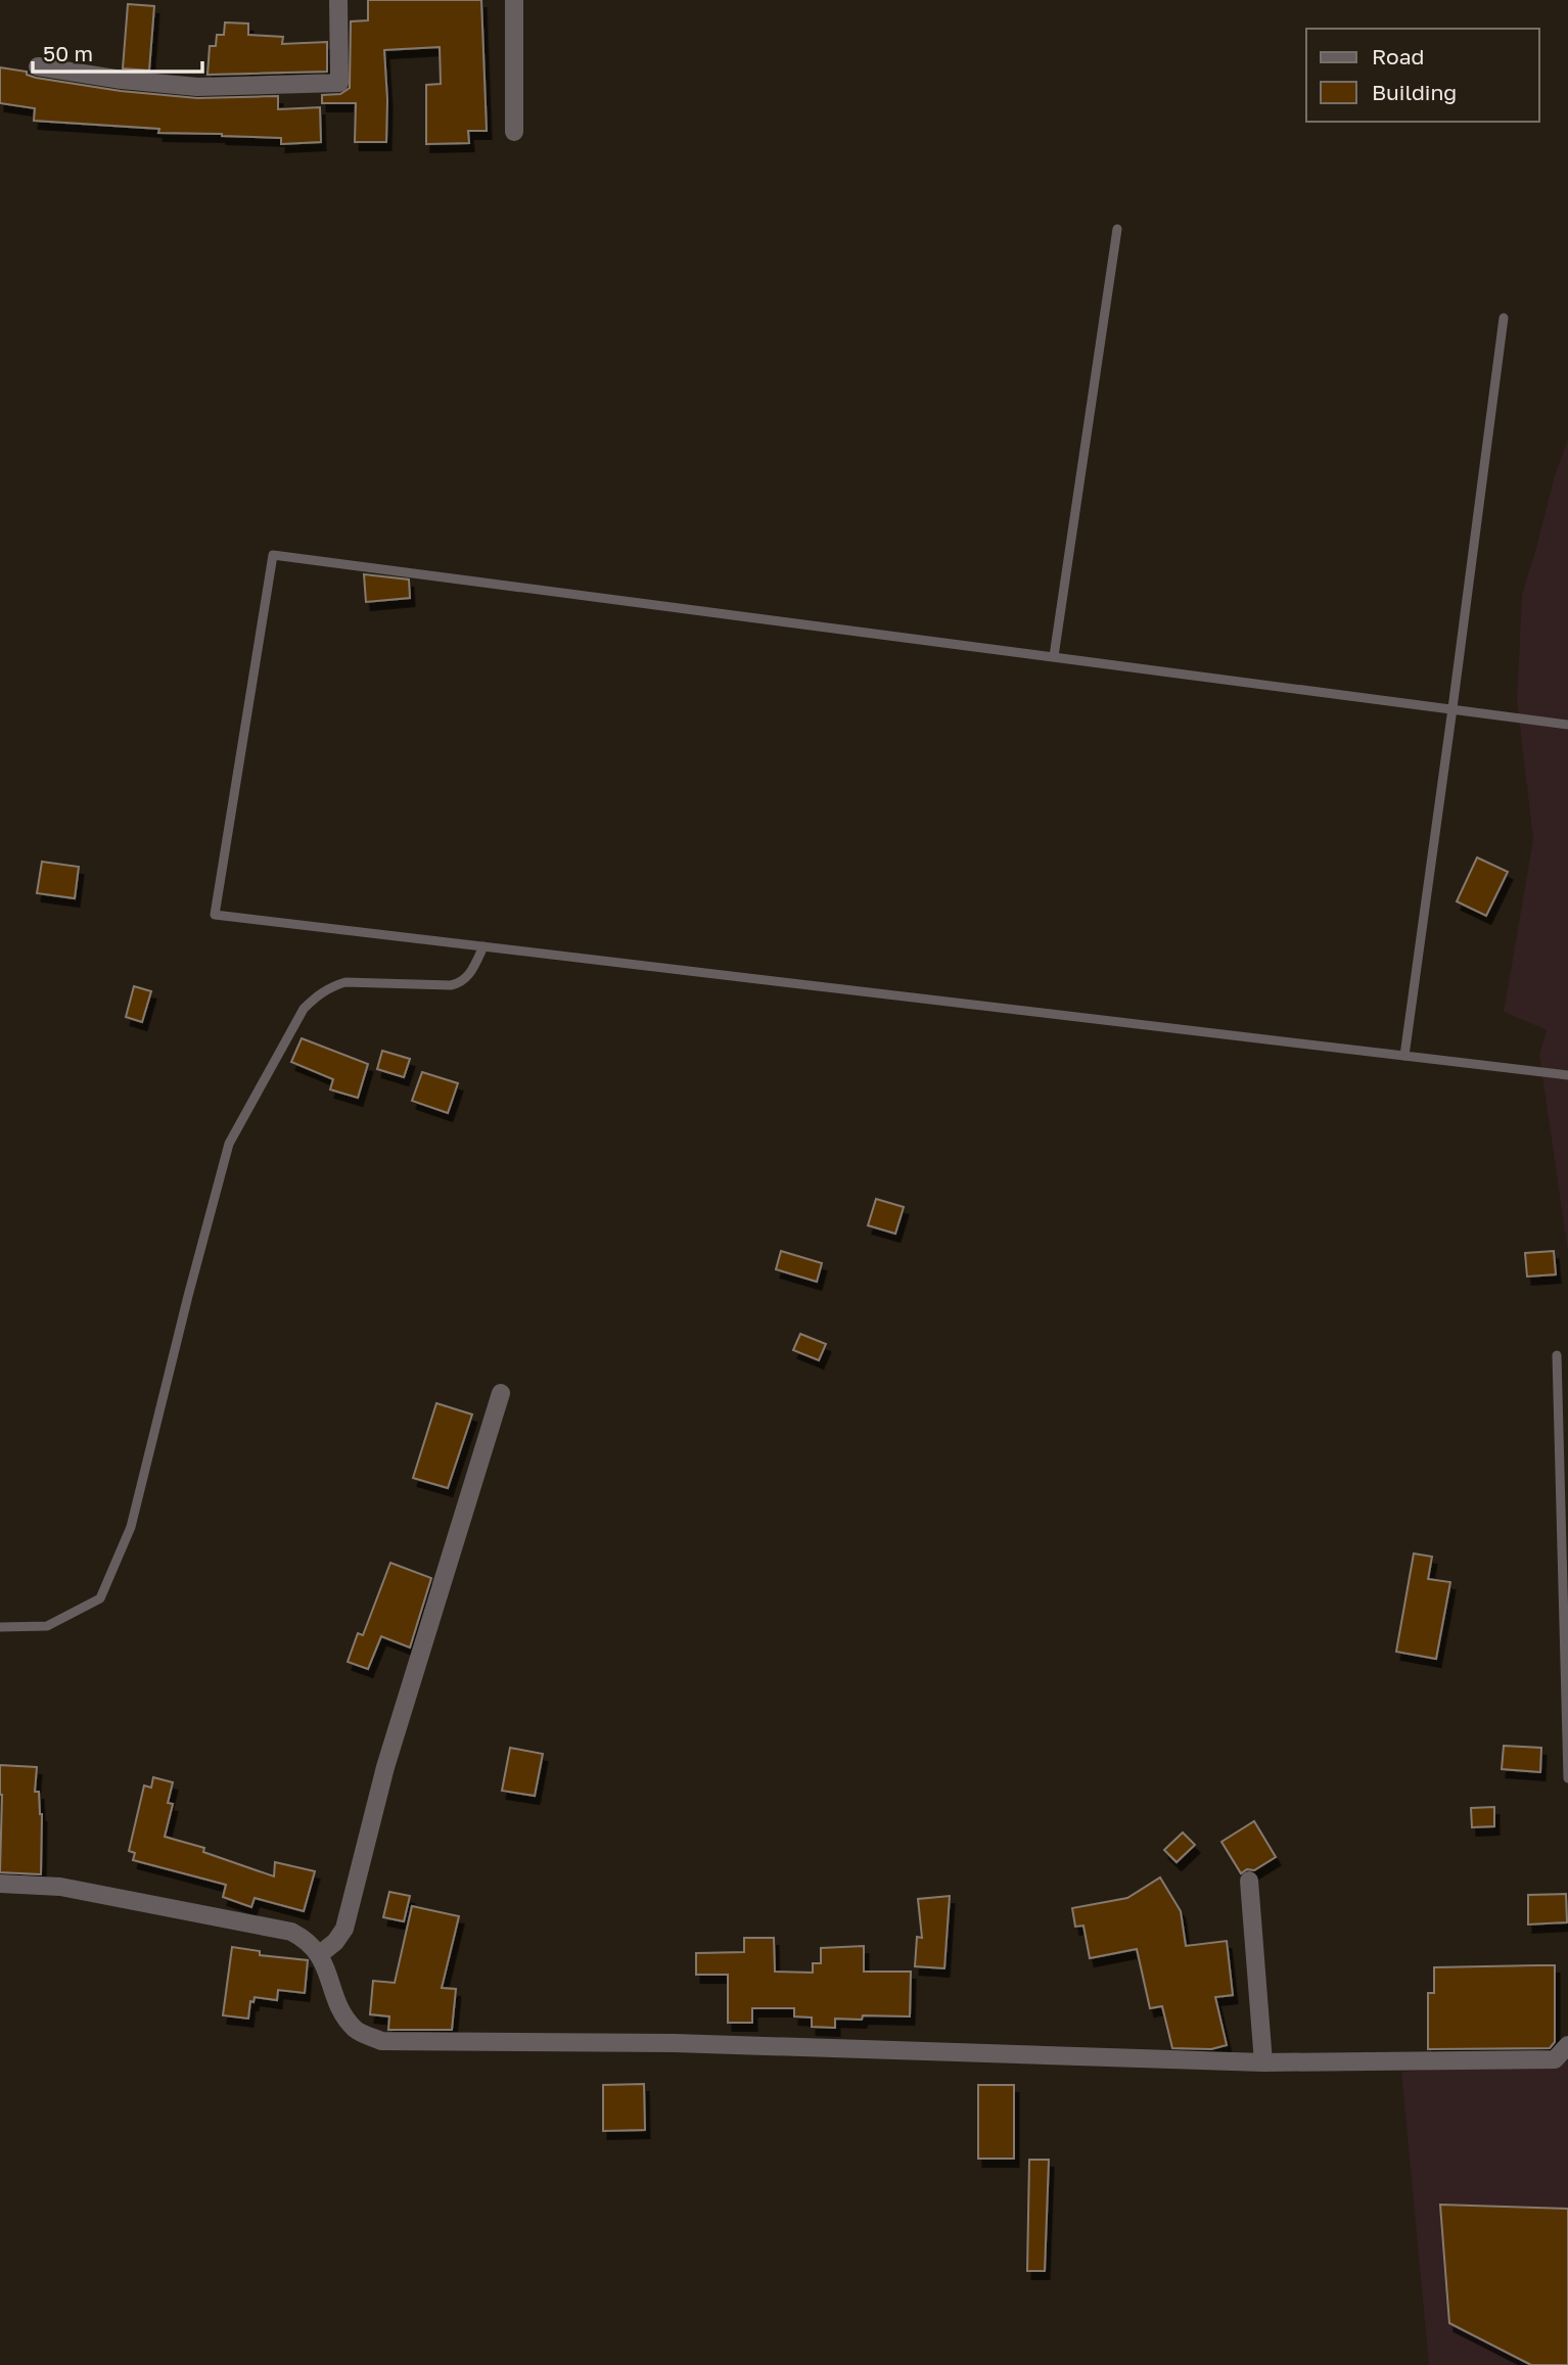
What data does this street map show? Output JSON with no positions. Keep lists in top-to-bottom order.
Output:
{
  "legend": ["Road", "Building"],
  "scale_bar": "50 m"
}
